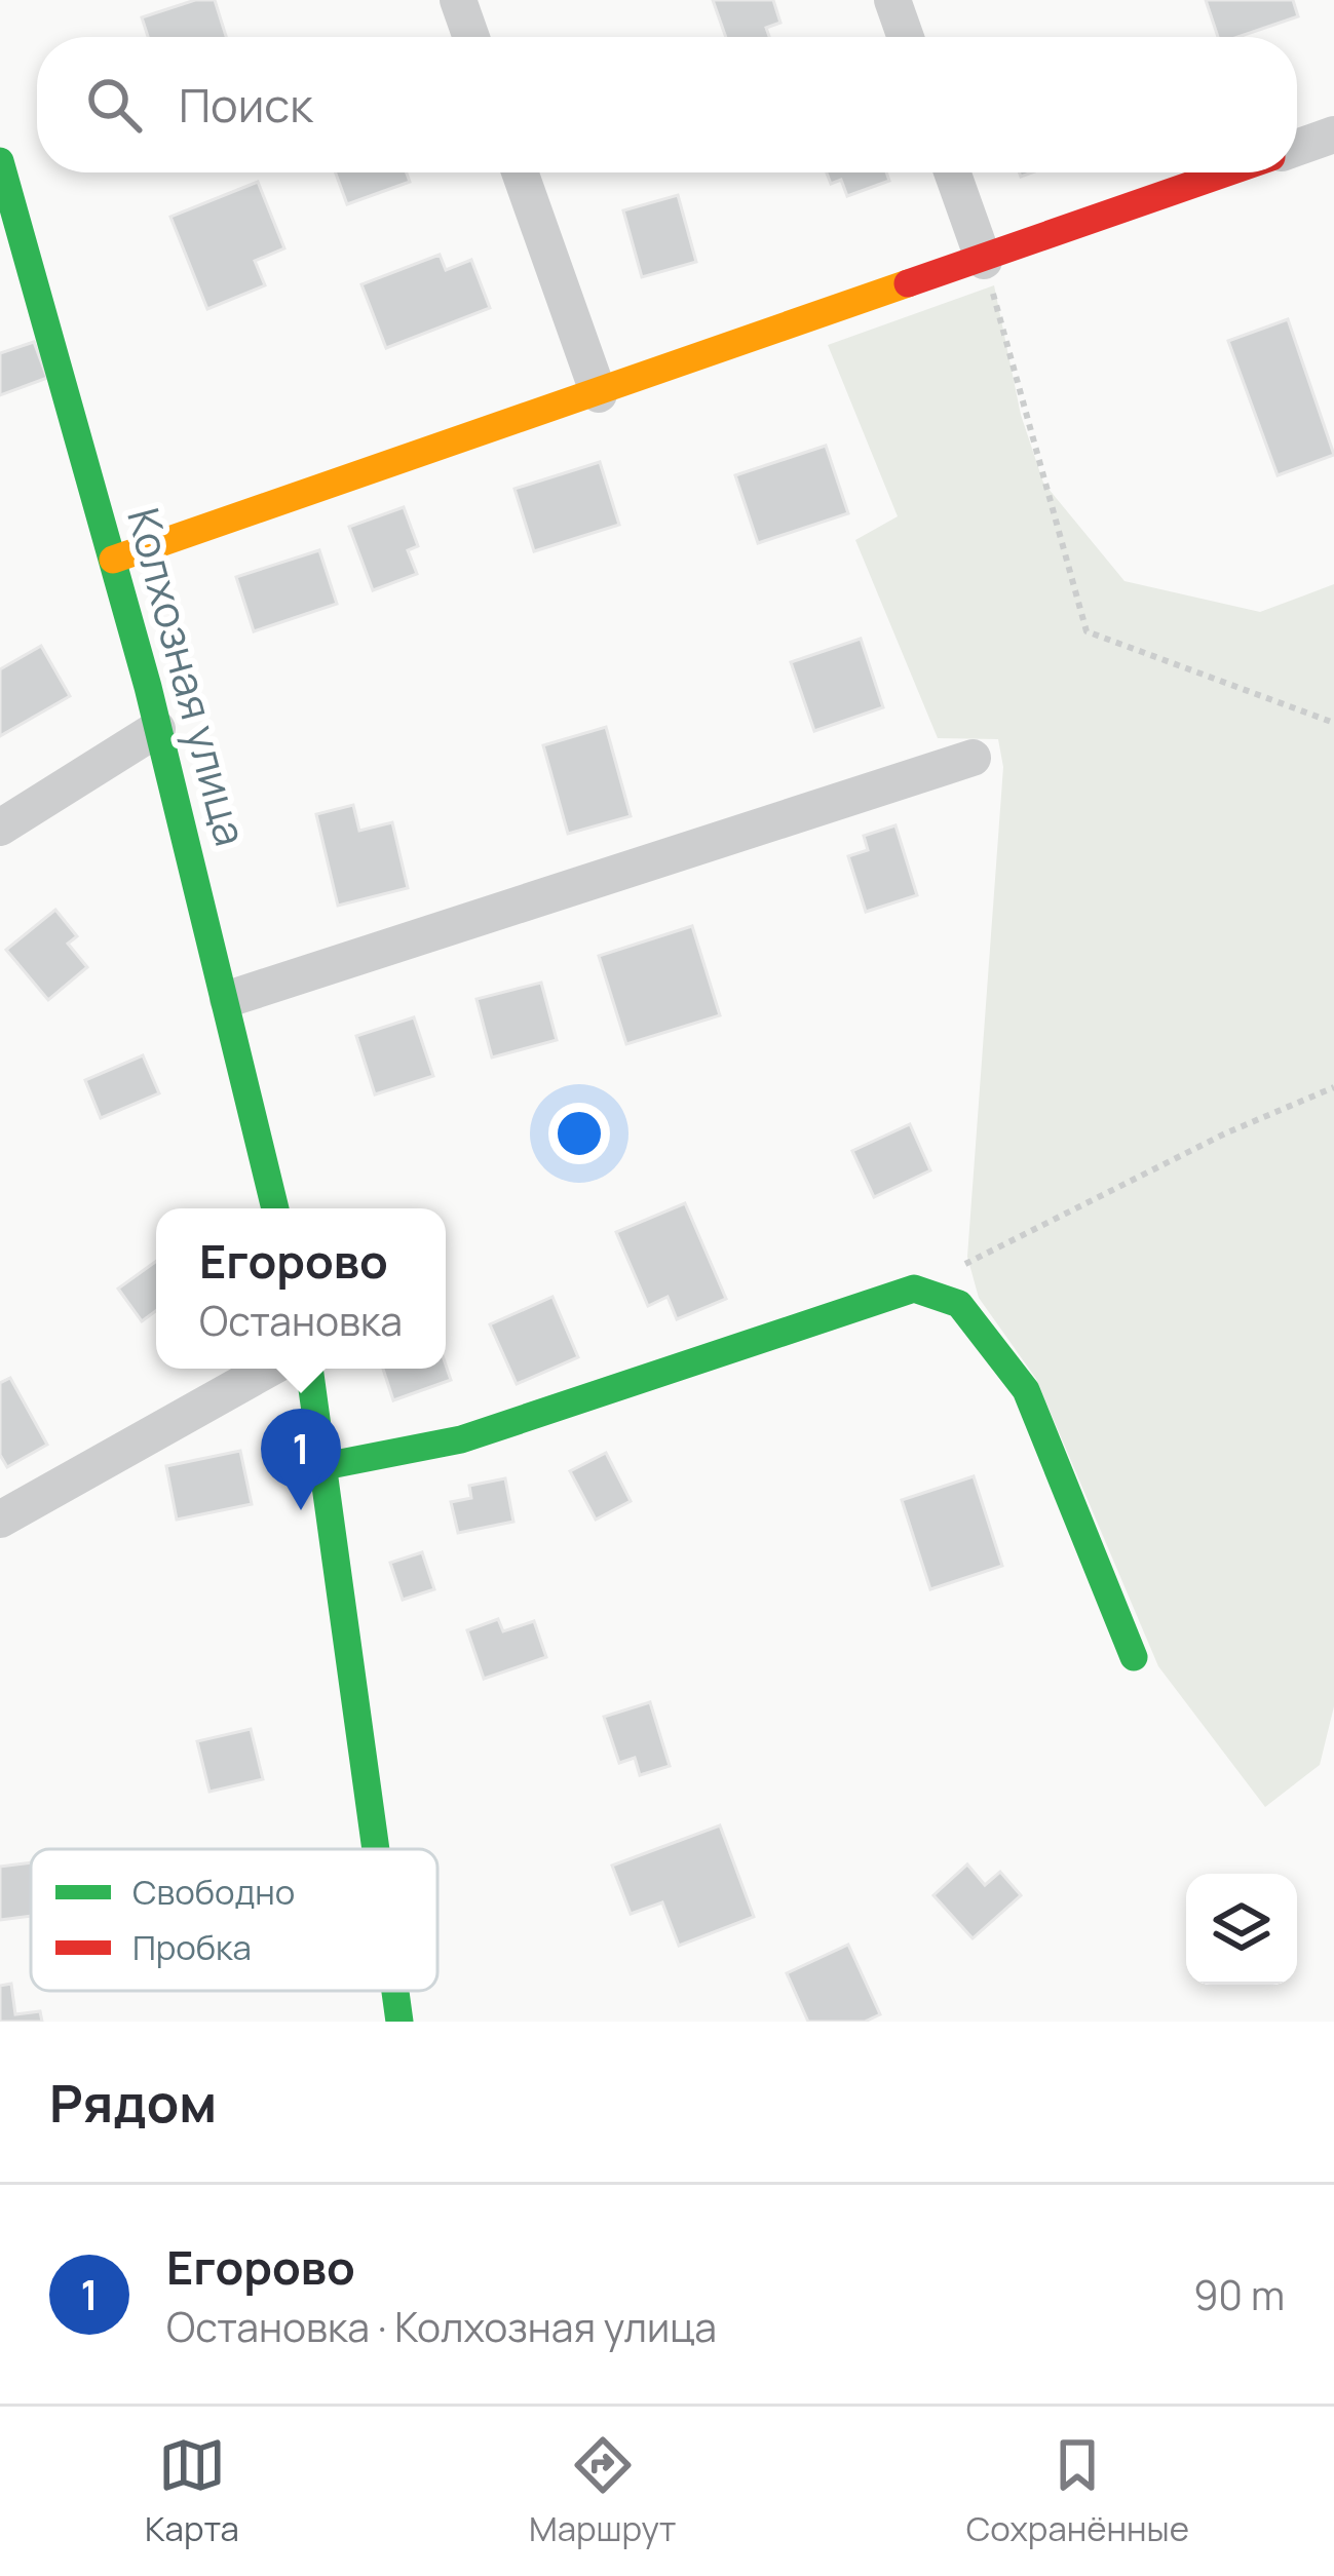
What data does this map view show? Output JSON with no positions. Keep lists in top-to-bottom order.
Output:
{
  "streets": {
    "street": ["Колхозная улица"]
  },
  "legend": ["Свободно", "Пробка"],
  "page": {
    "search": "Поиск",
    "popup": ["Егорово", "Остановка"],
    "pins": "1",
    "heading": "Рядом",
    "list": [
      {
        "mark": "1",
        "name": "Егорово",
        "note": "Остановка · Колхозная улица",
        "value": "90 m"
      }
    ],
    "nav": ["Карта", "Маршрут", "Сохранённые"]
  }
}
